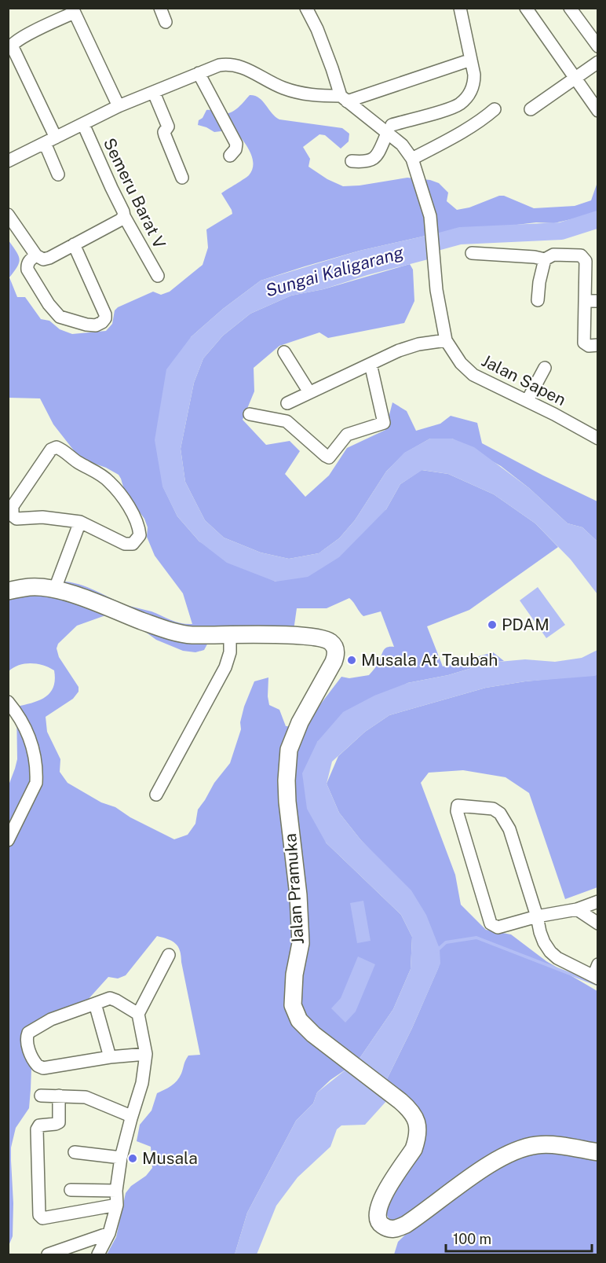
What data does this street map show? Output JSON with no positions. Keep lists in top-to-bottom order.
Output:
{
  "streets": {
    "main road": ["Jalan Pramuka"],
    "street": ["Semeru Barat V", "Jalan Sapen"]
  },
  "water": ["Sungai Kaligarang"],
  "places": ["PDAM", "Musala At Taubah", "Musala"],
  "scale_bar": "100 m"
}
